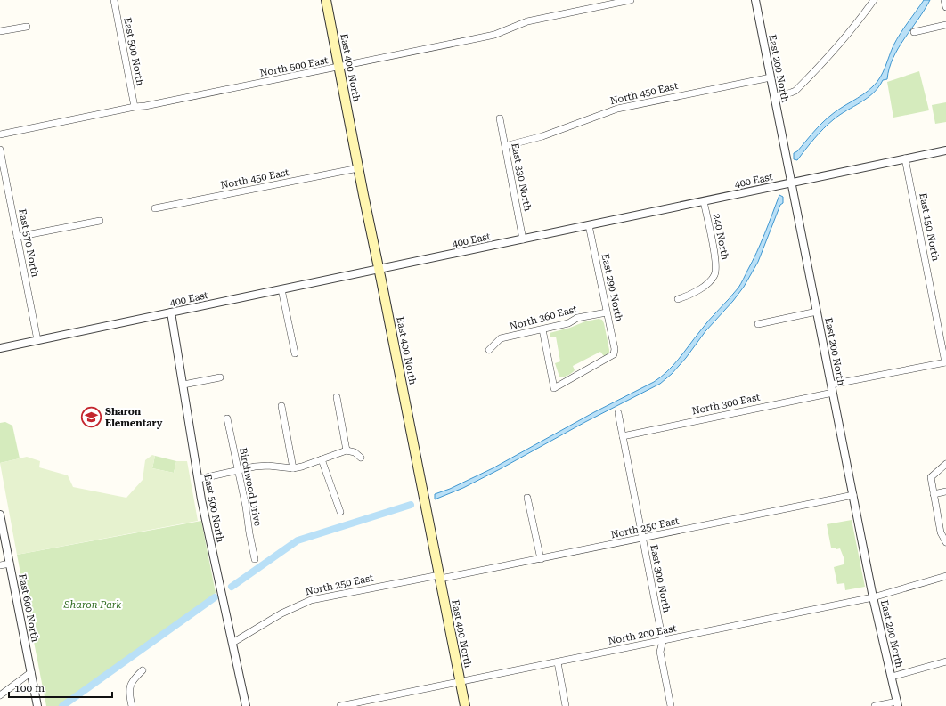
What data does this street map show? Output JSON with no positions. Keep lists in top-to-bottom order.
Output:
{
  "streets": {
    "main road": ["East 400 North"],
    "street": [
      "East 500 North",
      "North 500 East",
      "East 200 North",
      "North 450 East",
      "East 330 North",
      "400 East",
      "East 150 North",
      "240 North",
      "East 570 North",
      "East 290 North",
      "North 360 East",
      "North 300 East",
      "Birchwood Drive",
      "North 250 East",
      "East 300 North",
      "East 600 North",
      "North 200 East"
    ]
  },
  "crossings": [
    ["East 500 North", "North 500 East"],
    ["East 500 North", "400 East"],
    ["East 500 North", "North 250 East"],
    ["North 500 East", "East 400 North"],
    ["East 400 North", "North 450 East"],
    ["East 400 North", "400 East"],
    ["East 400 North", "North 250 East"],
    ["East 400 North", "North 200 East"],
    ["East 200 North", "North 450 East"],
    ["East 200 North", "400 East"],
    ["East 200 North", "North 300 East"],
    ["East 200 North", "North 250 East"],
    ["East 200 North", "North 200 East"],
    ["North 450 East", "East 330 North"],
    ["East 330 North", "400 East"],
    ["400 East", "East 150 North"],
    ["400 East", "240 North"],
    ["400 East", "East 570 North"],
    ["400 East", "East 290 North"],
    ["East 290 North", "North 360 East"],
    ["North 300 East", "East 300 North"],
    ["North 250 East", "East 300 North"],
    ["East 300 North", "North 200 East"]
  ],
  "parks": ["Sharon Park"],
  "places": {
    "school or university": ["Sharon Elementary"]
  },
  "scale_bar": "100 m"
}
